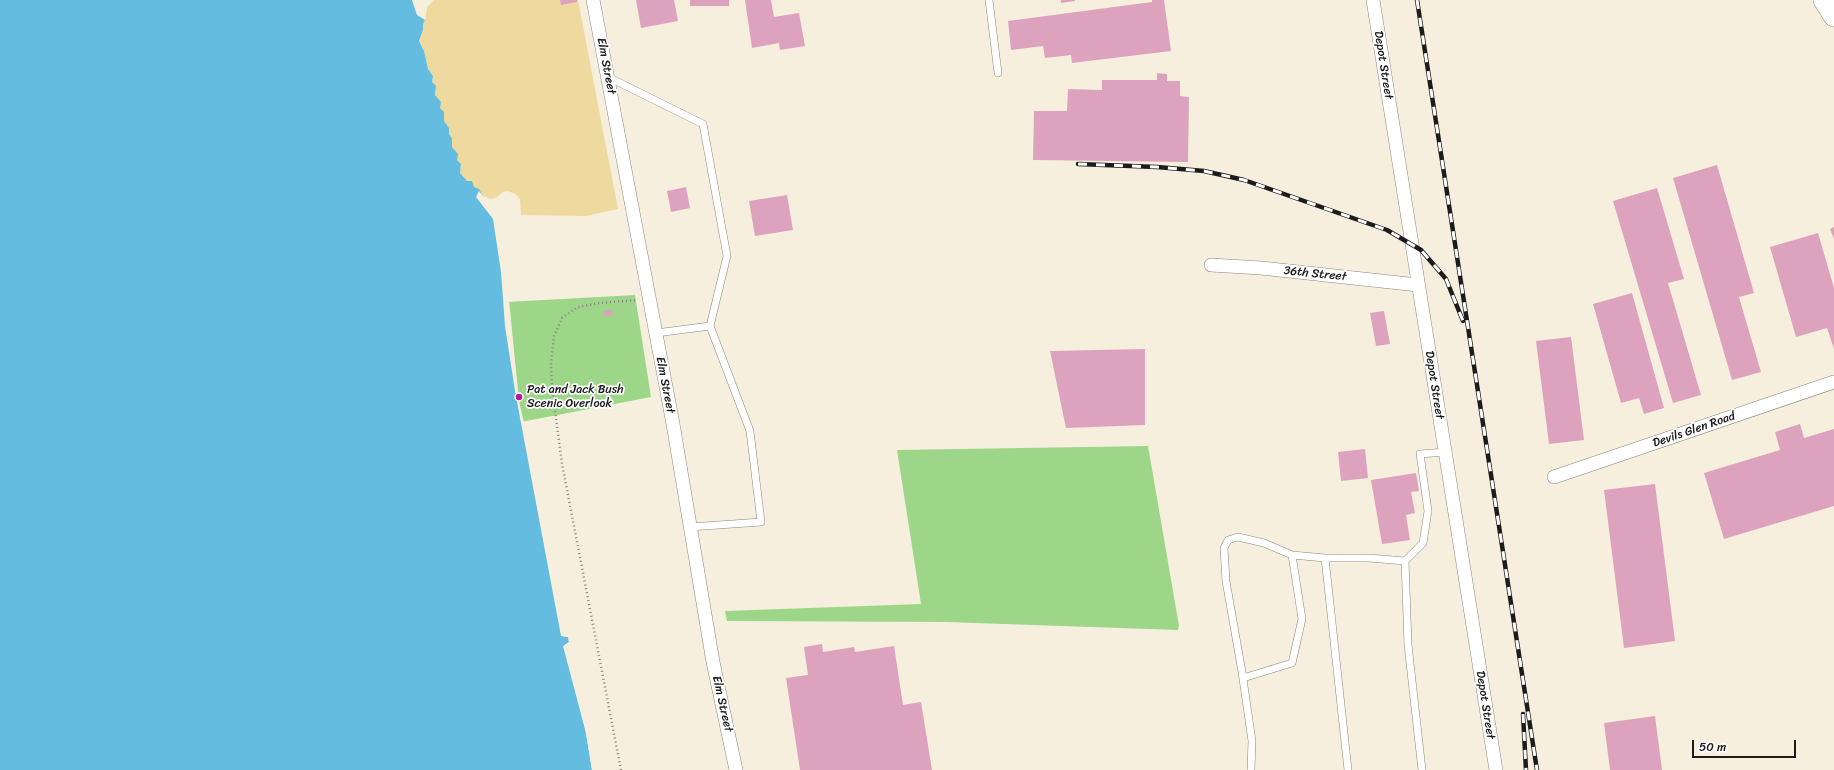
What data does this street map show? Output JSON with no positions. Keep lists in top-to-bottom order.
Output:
{
  "streets": {
    "street": [
      "Depot Street",
      "Elm Street",
      "36th Street",
      "Devils Glen Road"
    ]
  },
  "crossings": [
    ["Depot Street", "36th Street"]
  ],
  "places": ["Pat and Jack Bush Scenic Overlook"],
  "scale_bar": "50 m"
}
